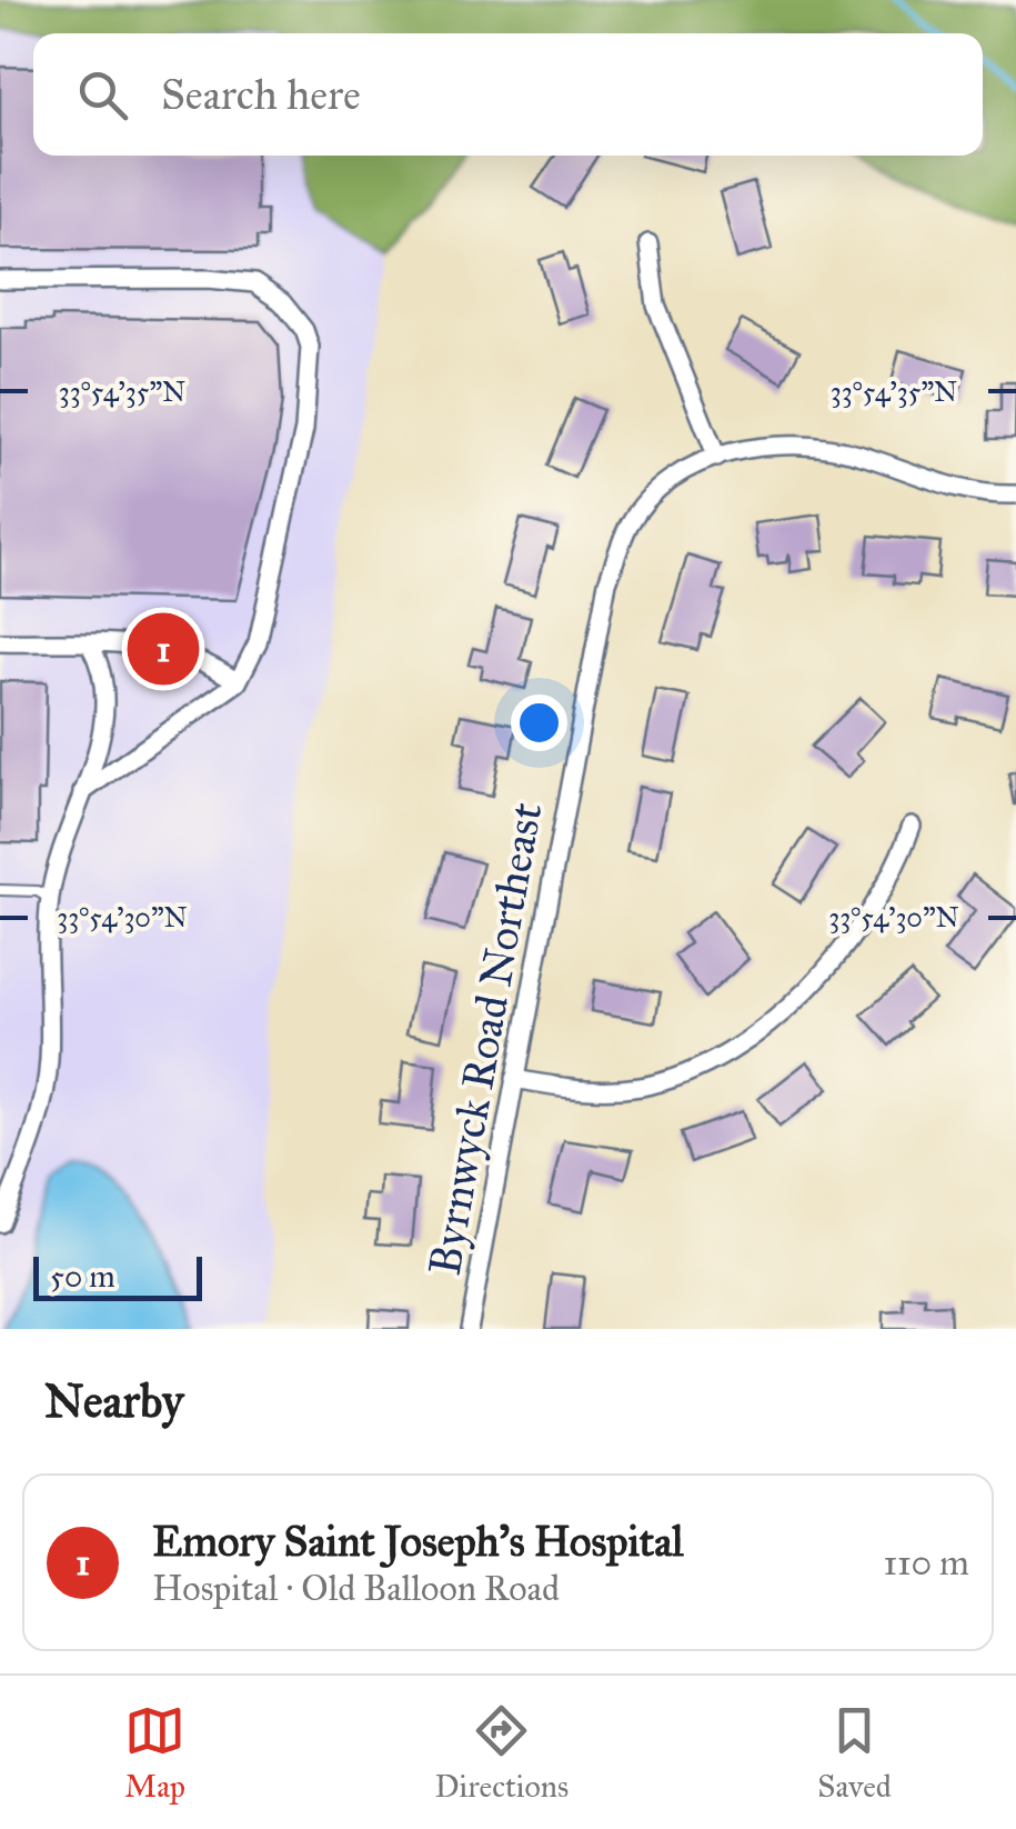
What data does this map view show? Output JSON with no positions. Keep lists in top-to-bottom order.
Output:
{
  "streets": {
    "street": ["Byrnwyck Road Northeast"]
  },
  "scale_bar": "50 m",
  "page": {
    "search": "Search here",
    "pins": "1",
    "scale": "50 m",
    "heading": "Nearby",
    "list": [
      {
        "mark": "1",
        "name": "Emory Saint Joseph's Hospital",
        "note": "Hospital · Old Balloon Road",
        "value": "110 m"
      }
    ],
    "nav": ["Map", "Directions", "Saved"]
  },
  "coordinates": ["33°54'35\"N", "33°54'30\"N"]
}
